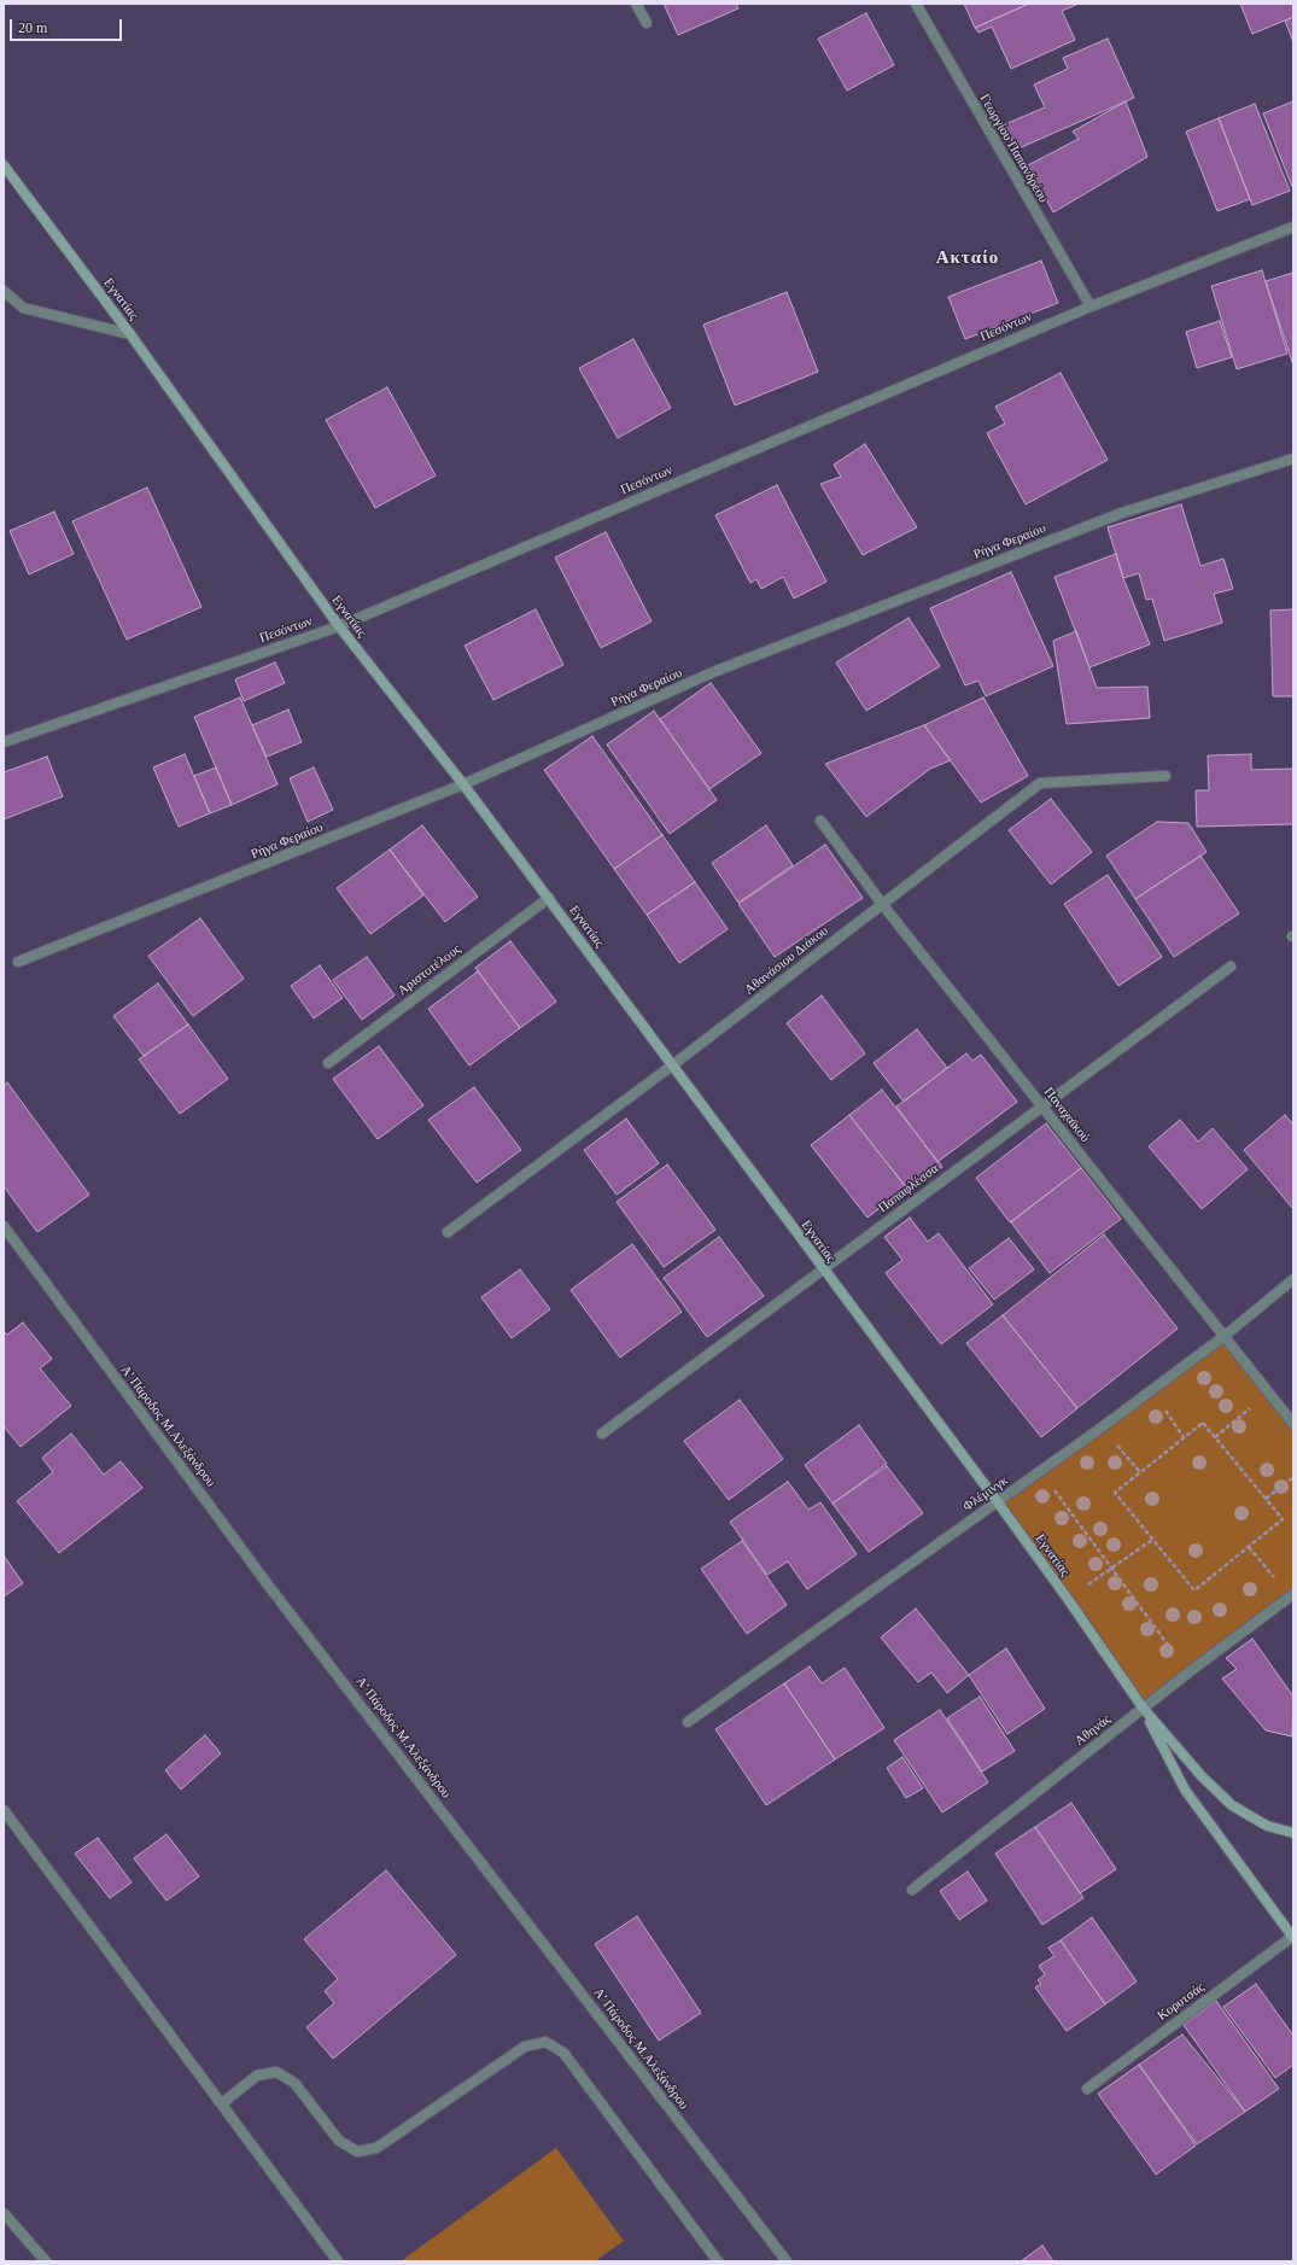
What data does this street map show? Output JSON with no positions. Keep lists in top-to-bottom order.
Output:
{
  "streets": {
    "main road": ["Εγνατίας"],
    "street": [
      "Γεωργίου Παπανδρέου",
      "Πεσόντων",
      "Ρήγα Φεραίου",
      "Αθανάσιου Διάκου",
      "Αριστοτέλους",
      "Παναχαϊκού",
      "Παπαφλέσσα",
      "Α' Πάροδος Μ.Αλεξάνδρου",
      "Φλέμινγκ",
      "Αθηνάς",
      "Κορυτσάς"
    ]
  },
  "crossings": [
    ["Γεωργίου Παπανδρέου", "Πεσόντων"],
    ["Εγνατίας", "Πεσόντων"],
    ["Εγνατίας", "Ρήγα Φεραίου"],
    ["Εγνατίας", "Αθανάσιου Διάκου"],
    ["Εγνατίας", "Αριστοτέλους"],
    ["Εγνατίας", "Παπαφλέσσα"],
    ["Εγνατίας", "Φλέμινγκ"],
    ["Εγνατίας", "Αθηνάς"],
    ["Εγνατίας", "Κορυτσάς"],
    ["Αθανάσιου Διάκου", "Παναχαϊκού"],
    ["Παναχαϊκού", "Παπαφλέσσα"],
    ["Παναχαϊκού", "Φλέμινγκ"]
  ],
  "districts": ["Ακταίο"],
  "scale_bar": "20 m"
}
